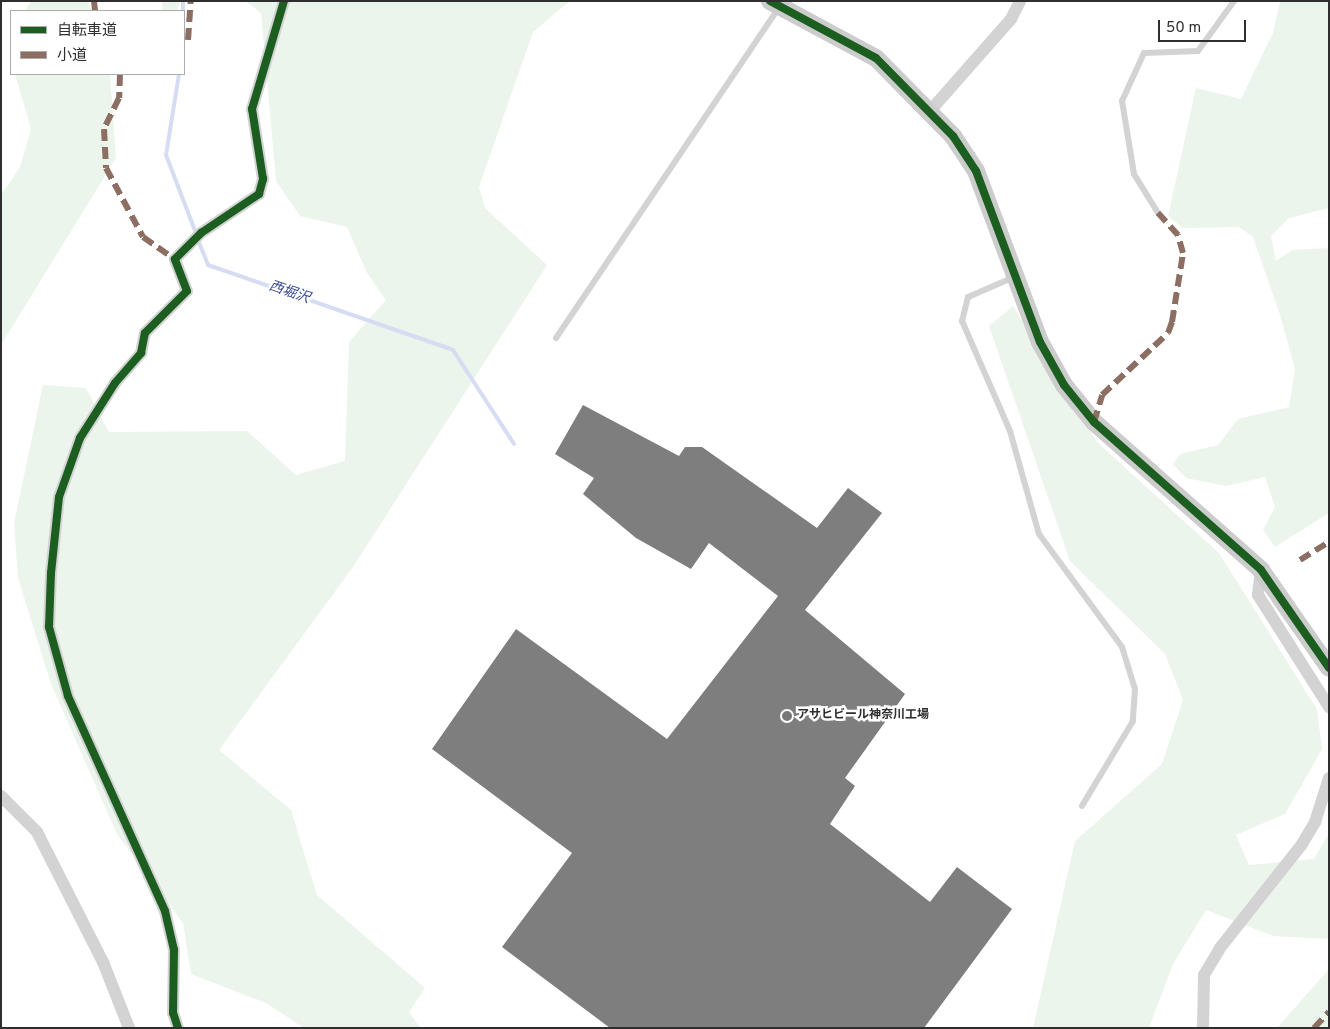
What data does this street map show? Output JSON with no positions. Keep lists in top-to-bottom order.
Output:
{
  "water": ["西堀沢"],
  "places": ["アサヒビール神奈川工場"],
  "legend": ["自転車道", "小道"],
  "scale_bar": "50 m"
}
